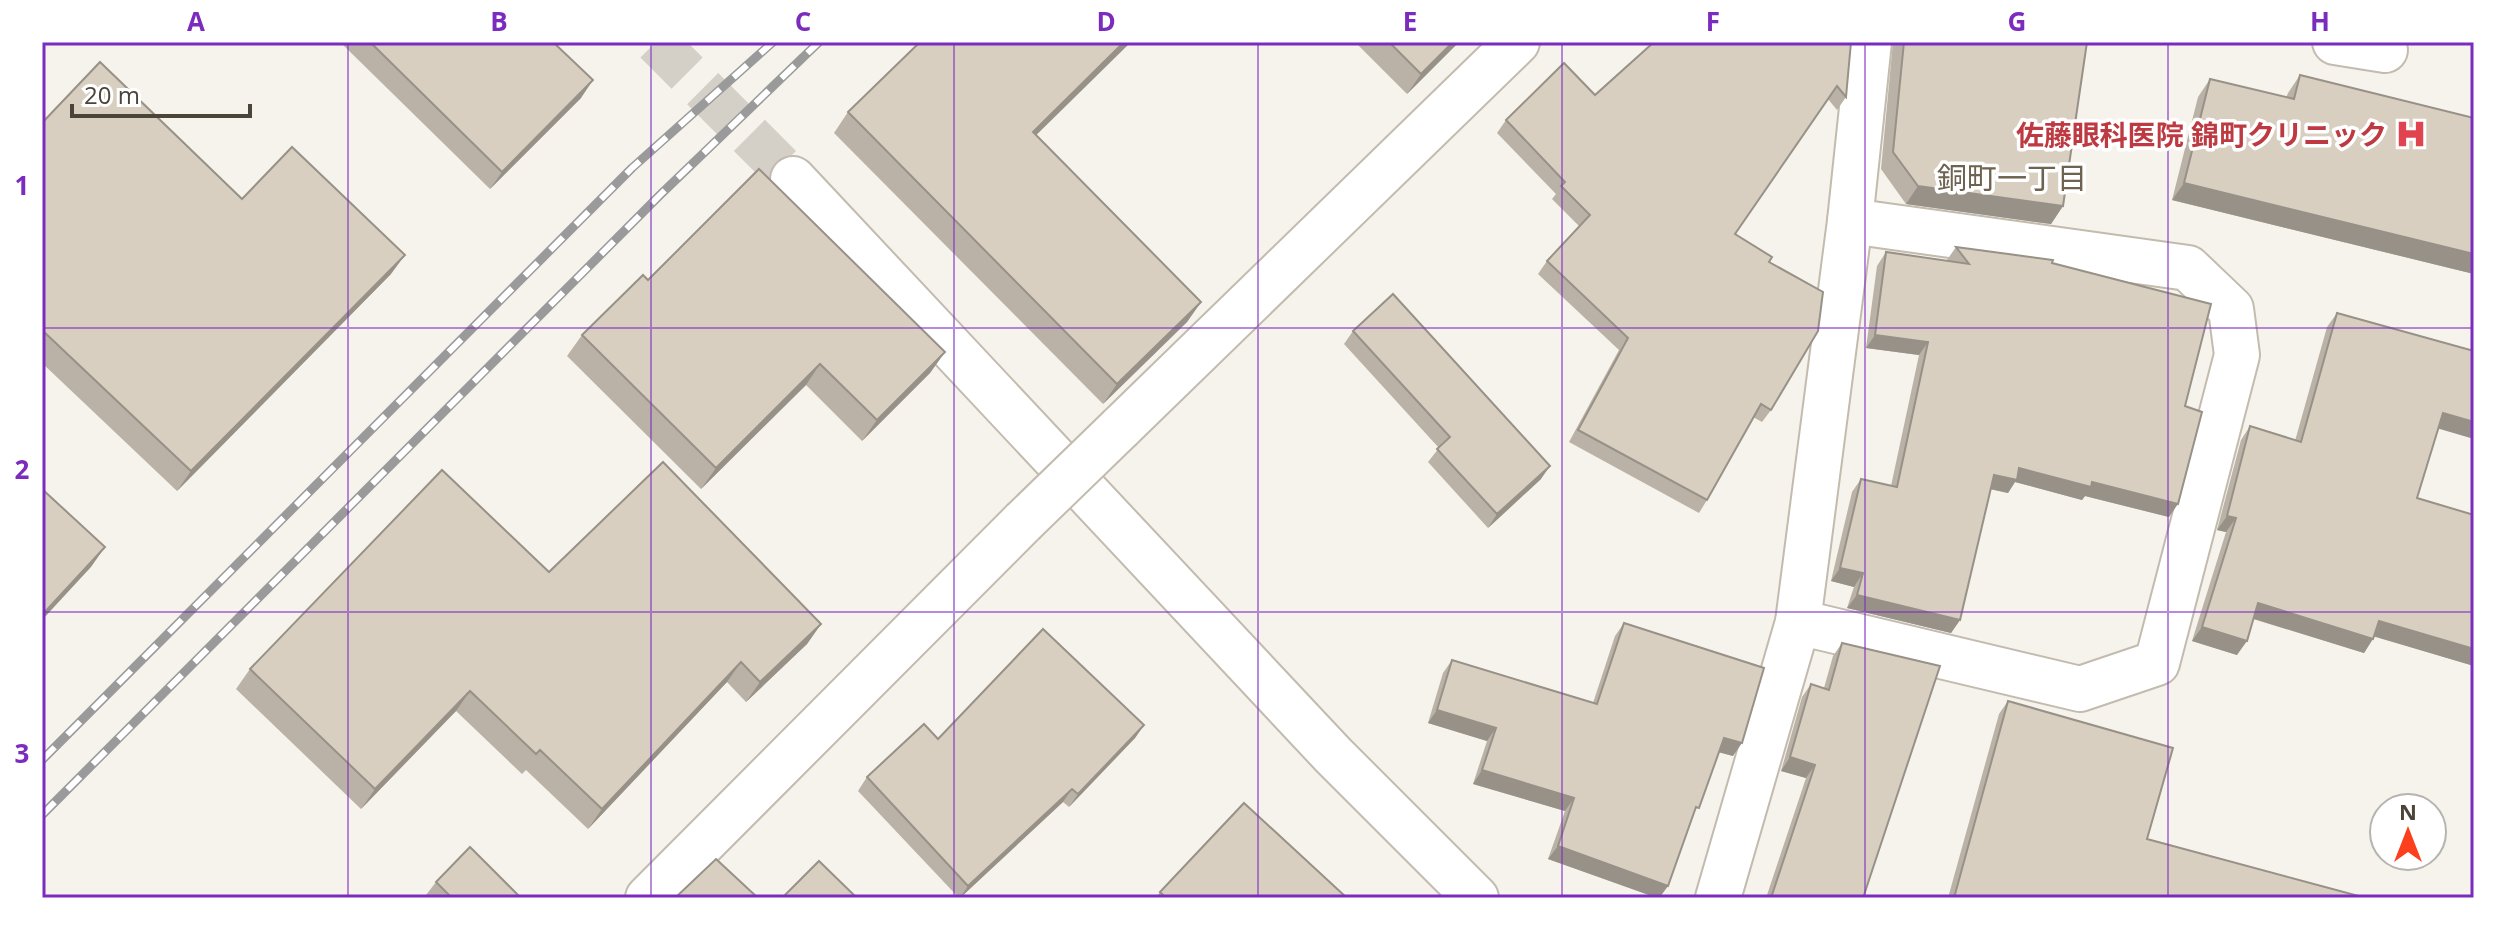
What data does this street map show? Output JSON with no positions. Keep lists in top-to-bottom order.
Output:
{
  "districts": ["銅町一丁目"],
  "places": {
    "hospital": ["佐藤眼科医院 錦町クリニック"]
  },
  "scale_bar": "20 m",
  "north": "top",
  "grid": {
    "columns": [
      "A",
      "B",
      "C",
      "D",
      "E",
      "F",
      "G",
      "H"
    ],
    "rows": ["1", "2", "3"]
  }
}
